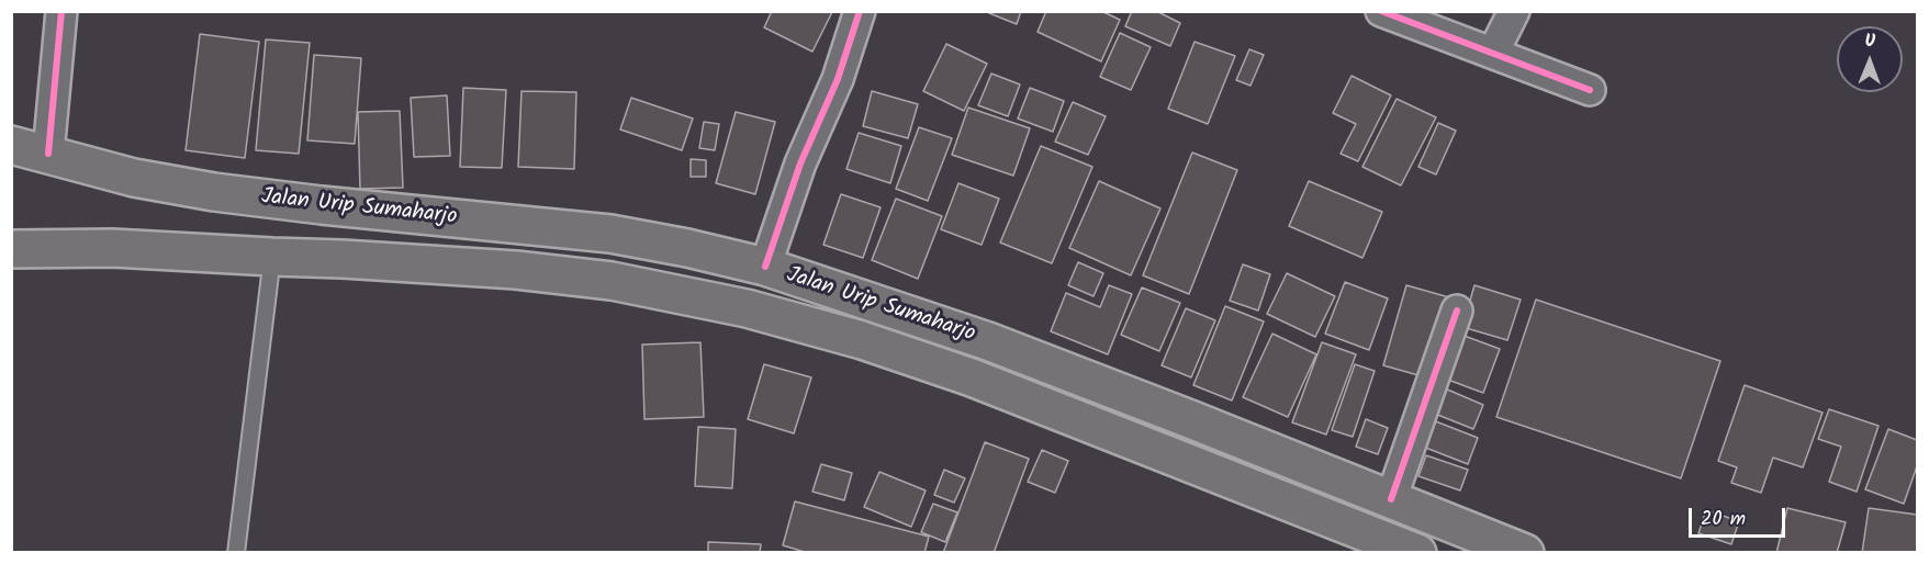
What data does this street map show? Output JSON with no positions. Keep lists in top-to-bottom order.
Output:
{
  "streets": {
    "highway": ["Jalan Urip Sumaharjo"]
  },
  "scale_bar": "20 m",
  "north": "top"
}
